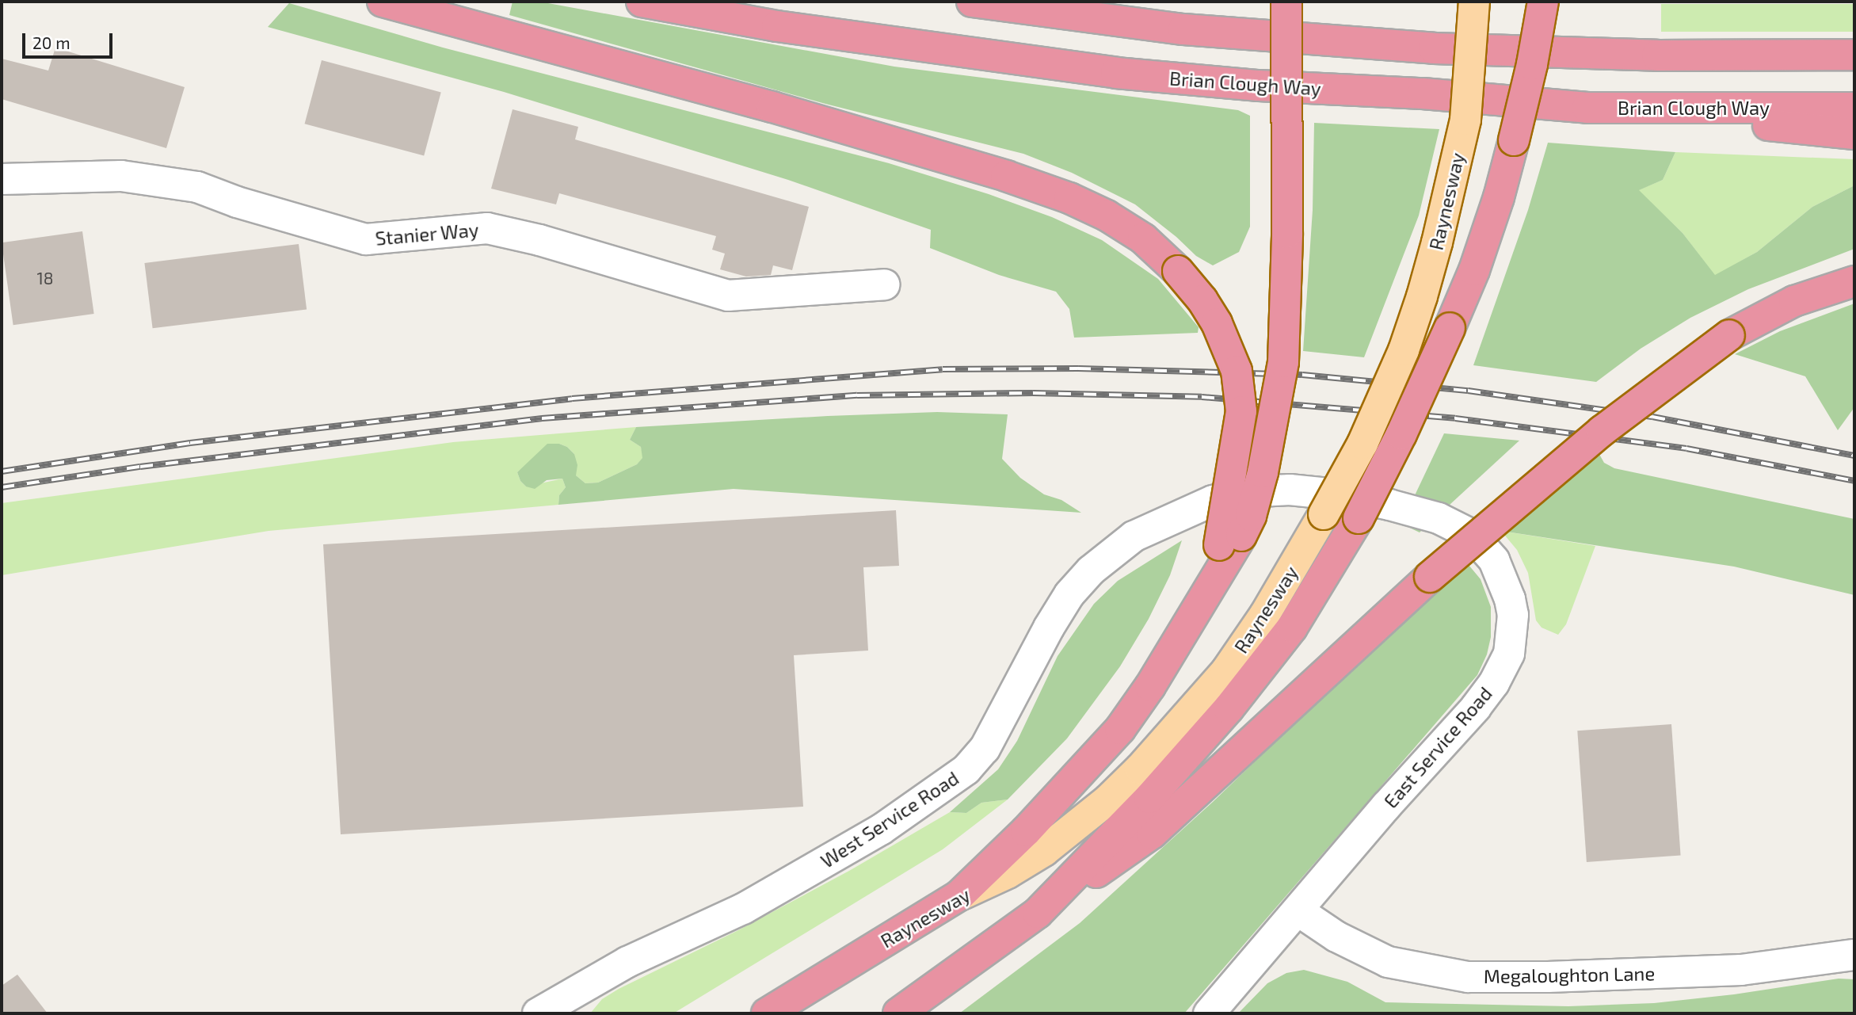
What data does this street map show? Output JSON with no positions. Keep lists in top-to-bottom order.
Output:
{
  "streets": {
    "highway": ["Brian Clough Way", "Raynesway"],
    "street": [
      "Stanier Way",
      "East Service Road",
      "West Service Road",
      "Megaloughton Lane"
    ]
  },
  "crossings": [
    ["Raynesway", "East Service Road"],
    ["Raynesway", "West Service Road"],
    ["East Service Road", "West Service Road"],
    ["East Service Road", "Megaloughton Lane"]
  ],
  "house_numbers": ["18"],
  "scale_bar": "20 m"
}
